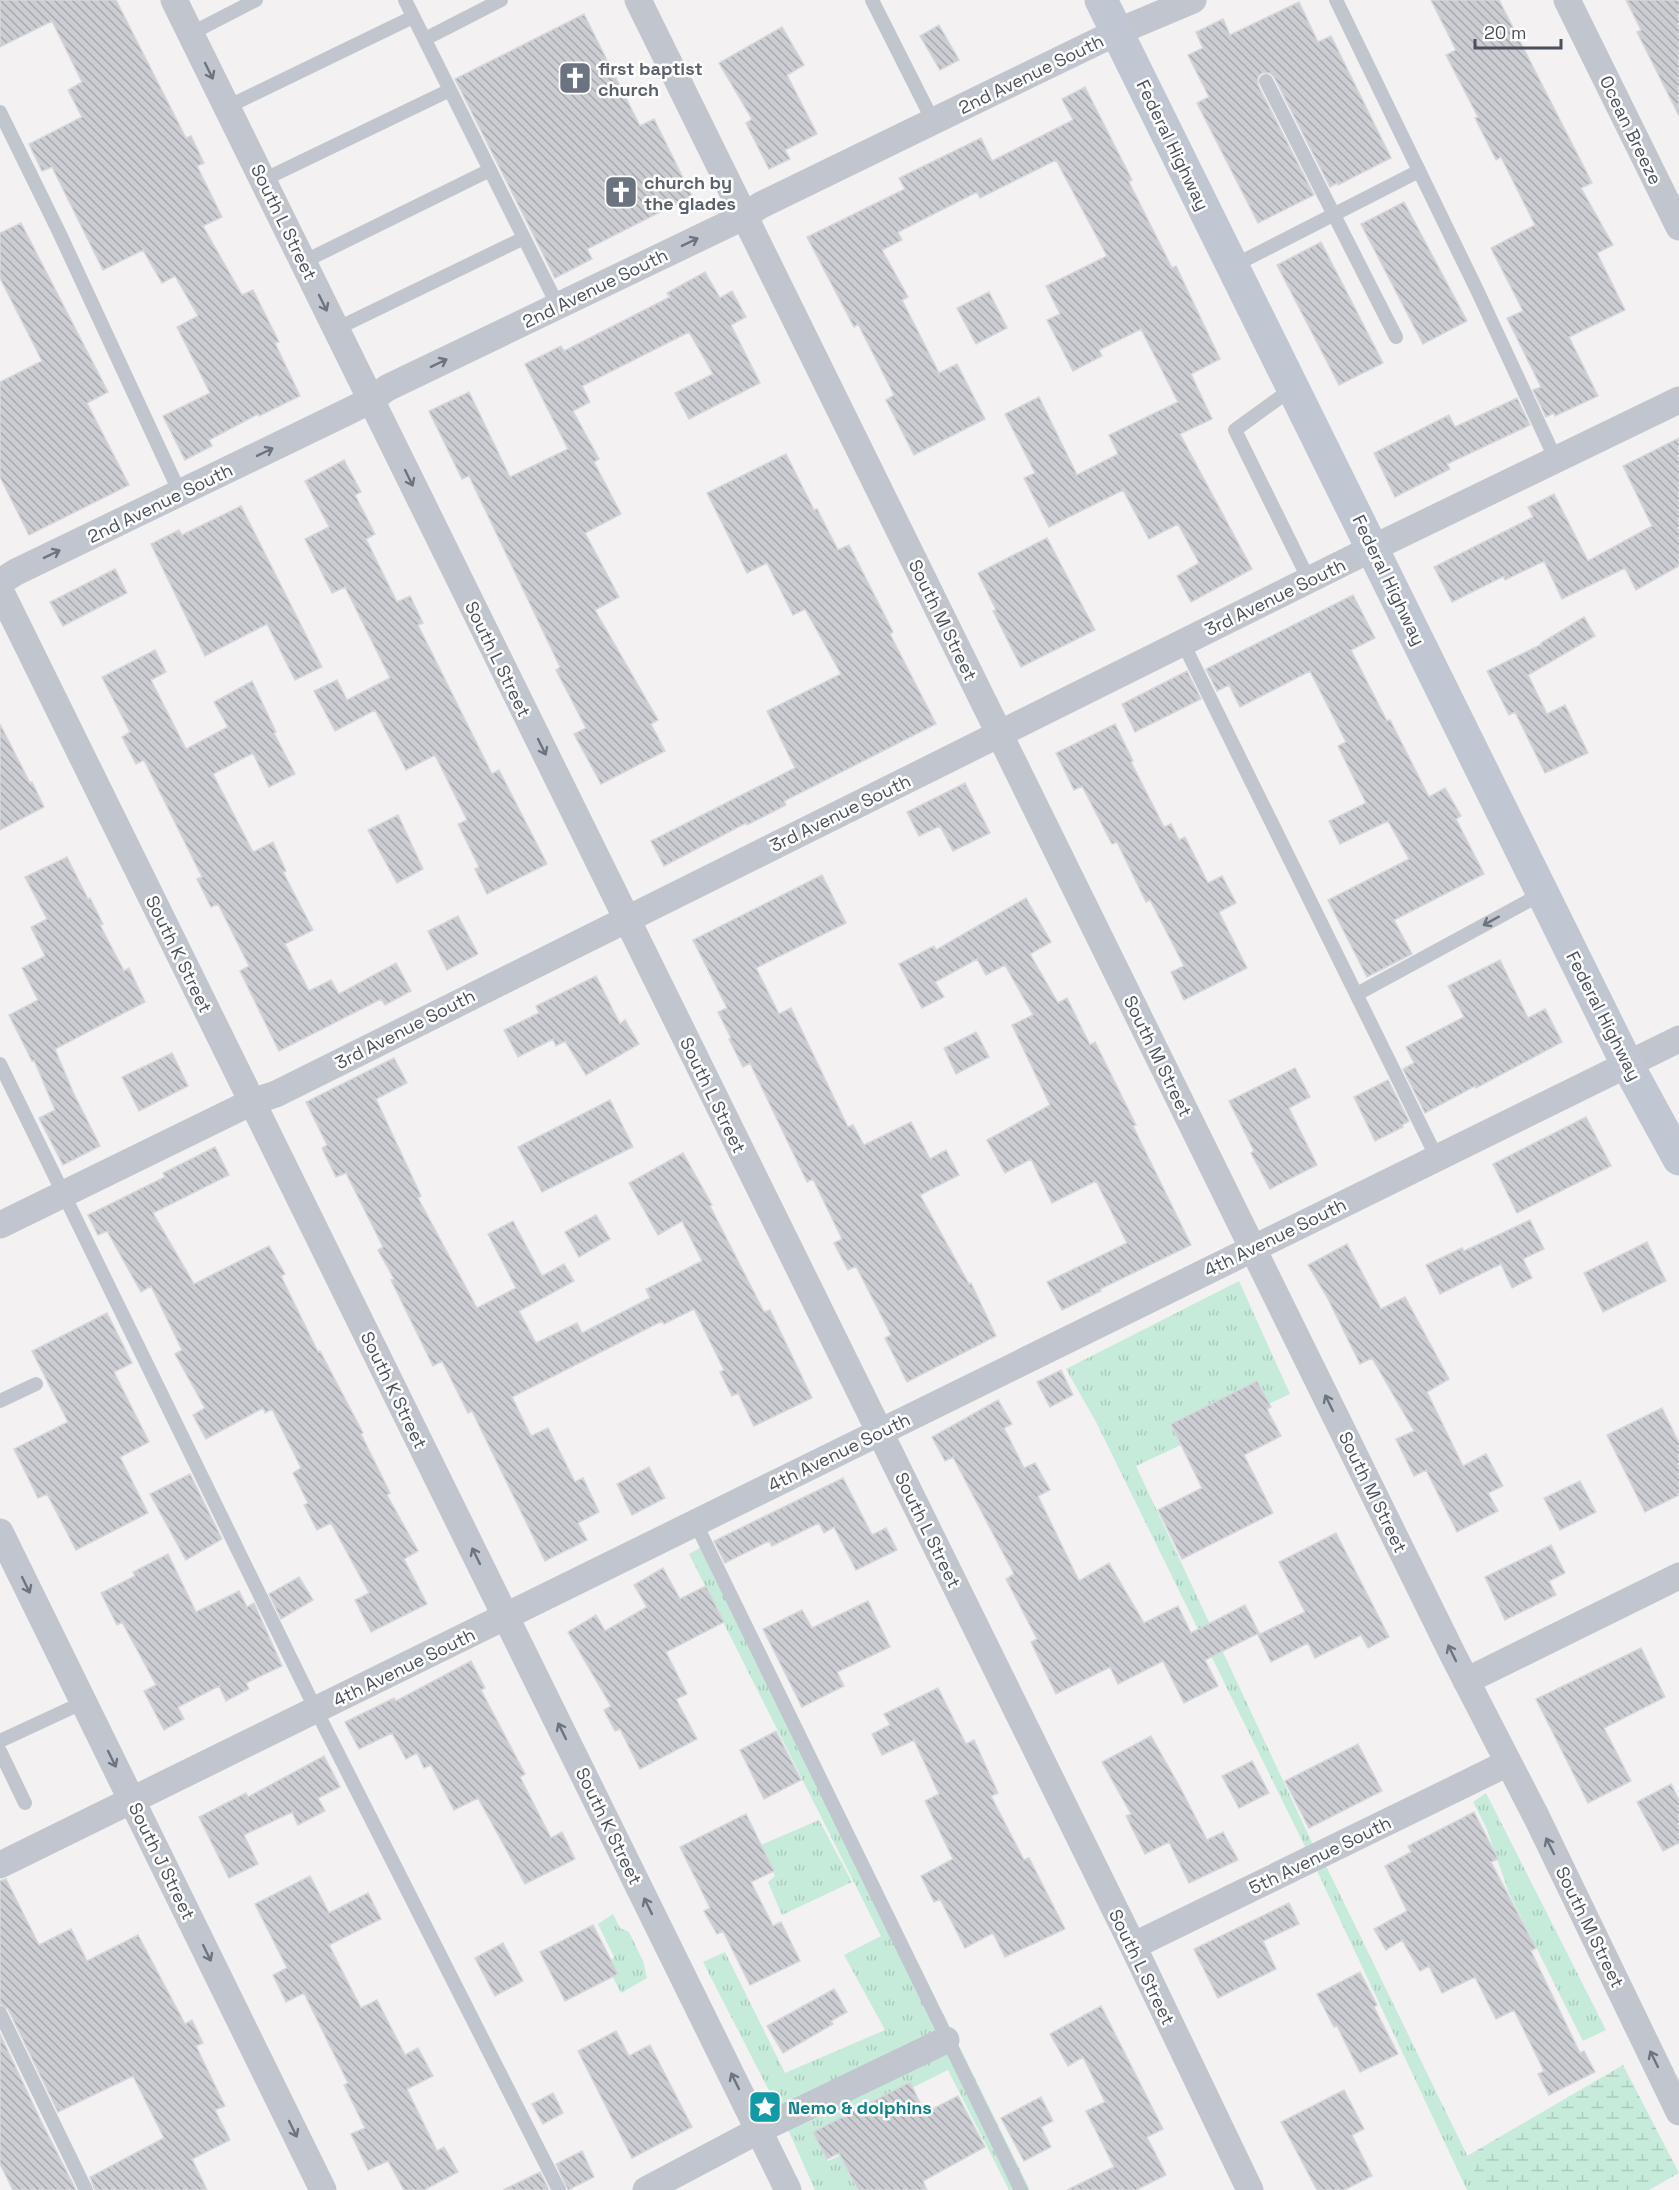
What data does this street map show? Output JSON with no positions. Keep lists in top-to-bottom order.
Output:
{
  "streets": {
    "main road": ["Federal Highway"],
    "street": [
      "2nd Avenue South",
      "Ocean Breeze",
      "South L Street",
      "3rd Avenue South",
      "South M Street",
      "South K Street",
      "4th Avenue South",
      "5th Avenue South",
      "South J Street"
    ]
  },
  "crossings": [
    ["2nd Avenue South", "Federal Highway"],
    ["2nd Avenue South", "South L Street"],
    ["2nd Avenue South", "South M Street"],
    ["Federal Highway", "3rd Avenue South"],
    ["Federal Highway", "4th Avenue South"],
    ["South L Street", "3rd Avenue South"],
    ["South L Street", "4th Avenue South"],
    ["South L Street", "5th Avenue South"],
    ["3rd Avenue South", "South M Street"],
    ["3rd Avenue South", "South K Street"],
    ["South M Street", "4th Avenue South"],
    ["South M Street", "5th Avenue South"],
    ["South K Street", "4th Avenue South"],
    ["4th Avenue South", "South J Street"]
  ],
  "one_way": [
    "2nd Avenue South",
    "South M Street",
    "South K Street",
    "South J Street"
  ],
  "places": {
    "church": ["first baptist church", "church by the glades"],
    "place": ["Nemo & dolphins"]
  },
  "scale_bar": "20 m"
}
